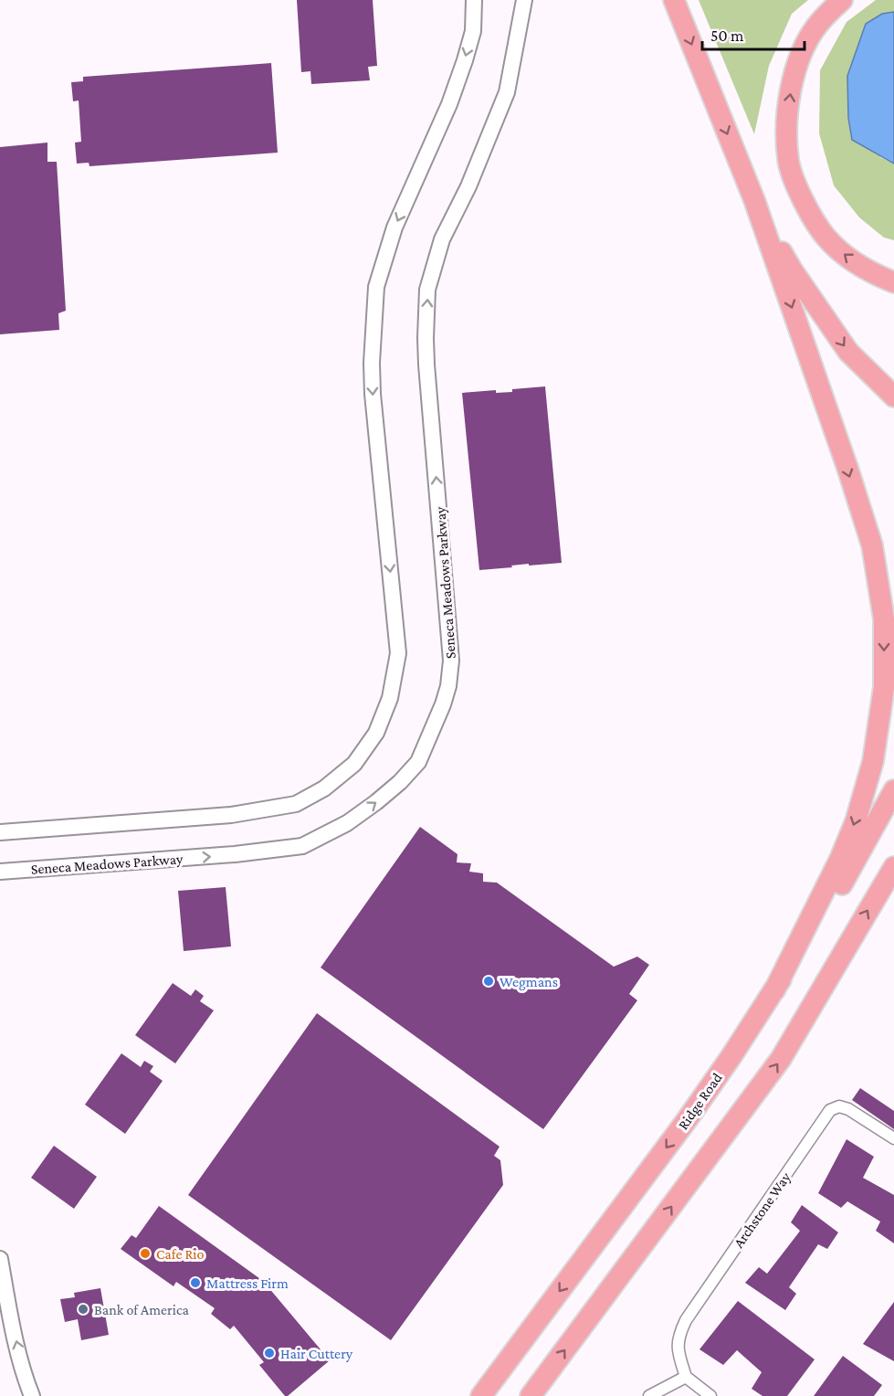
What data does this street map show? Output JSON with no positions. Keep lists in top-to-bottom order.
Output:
{
  "streets": {
    "highway": ["Ridge Road"],
    "street": ["Seneca Meadows Parkway", "Archstone Way"]
  },
  "one_way": ["Seneca Meadows Parkway"],
  "places": [
    "Wegmans",
    "Cafe Rio",
    "Mattress Firm",
    "Bank of America",
    "Hair Cuttery"
  ],
  "scale_bar": "50 m"
}
